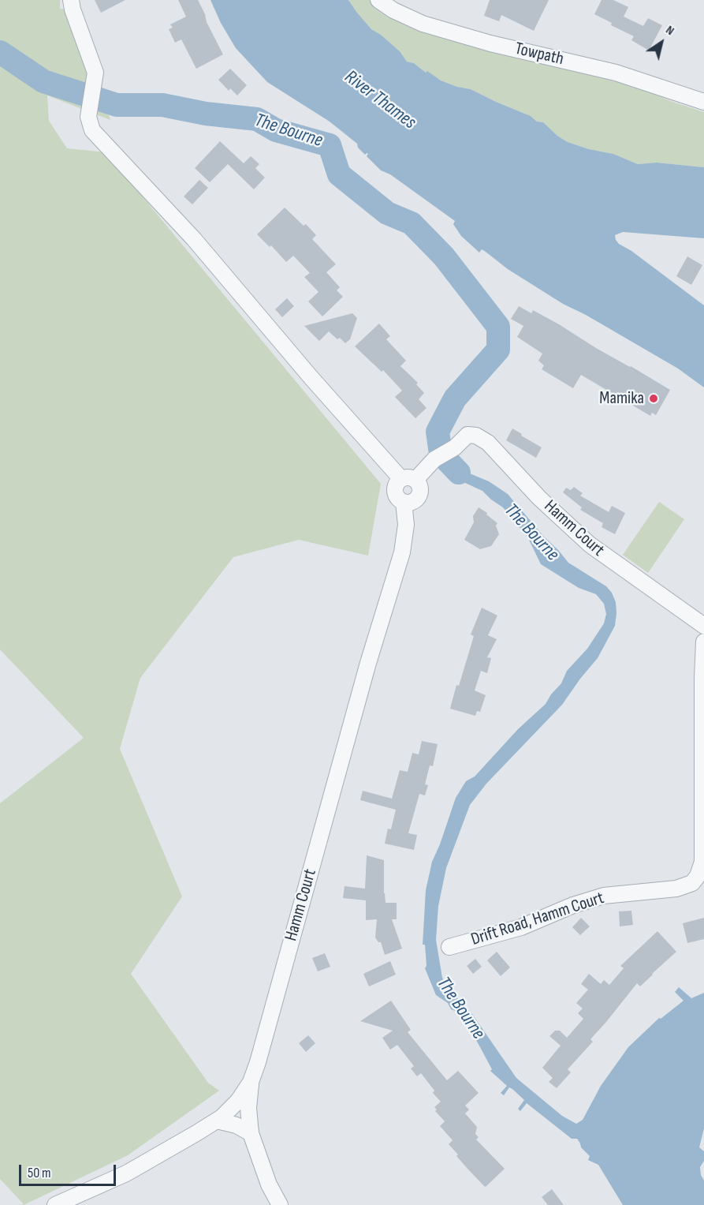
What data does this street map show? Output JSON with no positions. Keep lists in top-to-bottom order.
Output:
{
  "streets": {
    "street": ["Towpath", "Hamm Court", "Drift Road, Hamm Court"]
  },
  "water": ["River Thames", "The Bourne"],
  "places": ["Mamika"],
  "scale_bar": "50 m",
  "north": "top right"
}
